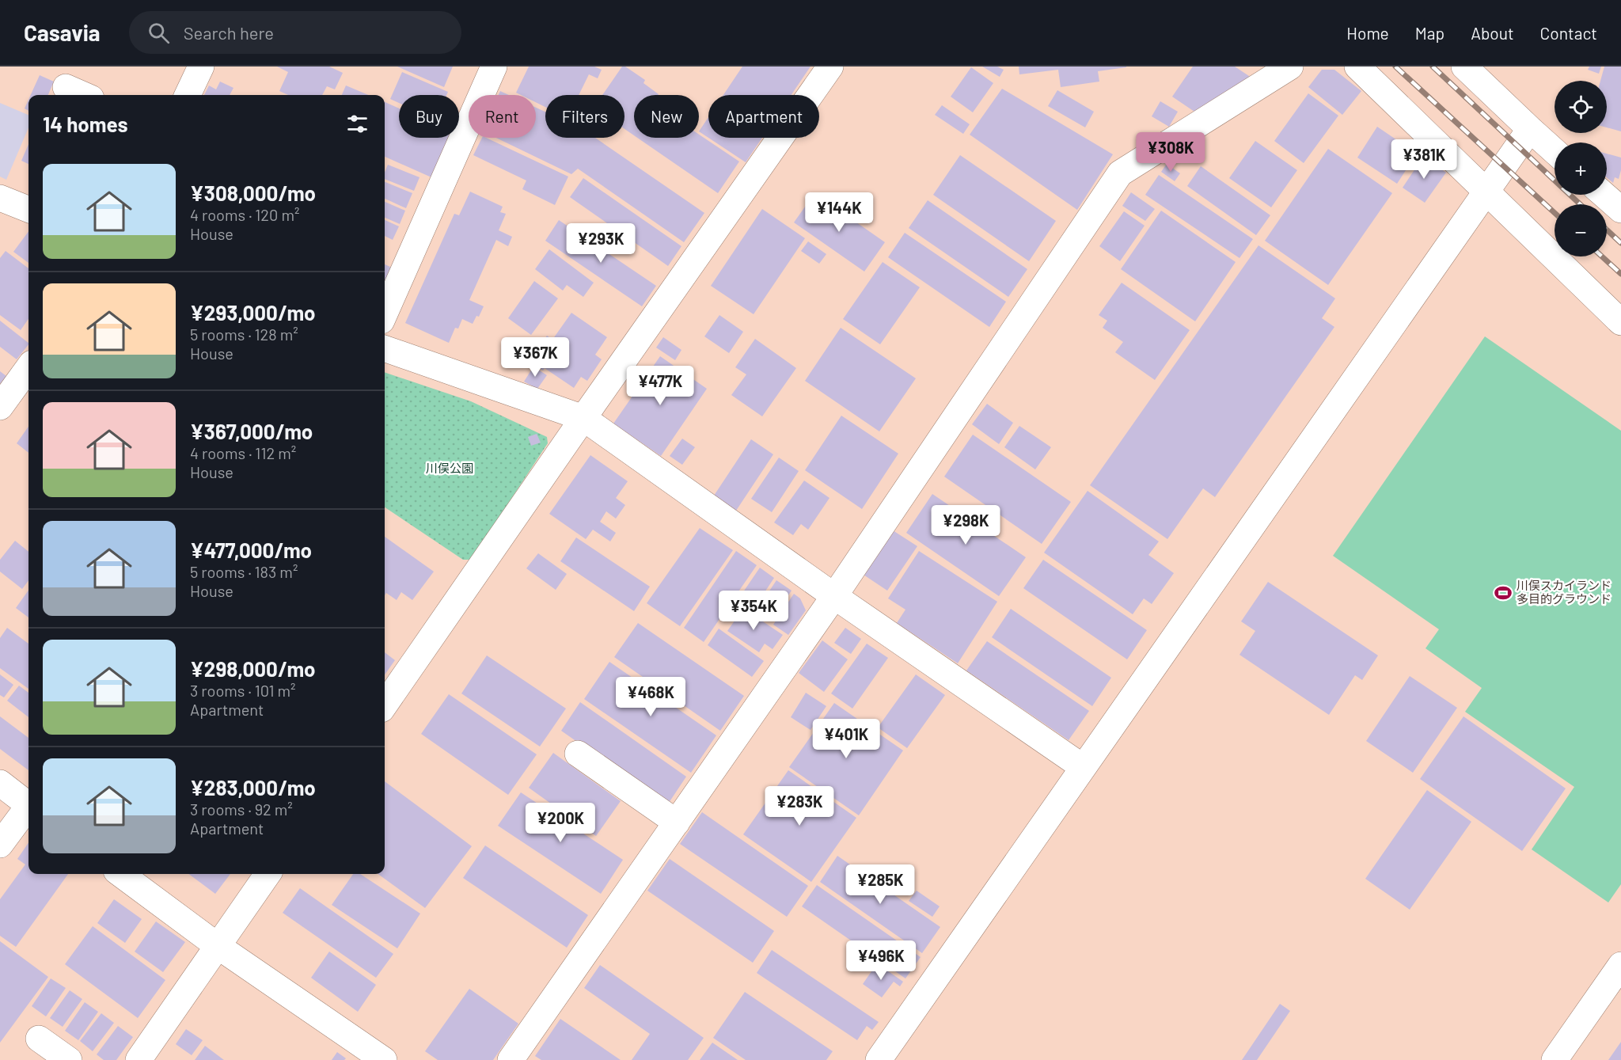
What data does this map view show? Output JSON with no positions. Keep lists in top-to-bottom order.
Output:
{
  "parks": ["川俣公園"],
  "places": {
    "sports": ["川俣スカイランド 多目的グラウンド"]
  },
  "page": {
    "header": "Casavia",
    "search": "Search here",
    "nav": [
      "Home",
      "Map",
      "About",
      "Contact"
    ],
    "map_buttons": ["+", "−"],
    "chip": [
      "Buy",
      "Rent",
      "Filters",
      "New",
      "Apartment"
    ],
    "heading": "14 homes",
    "price": [
      "¥308K",
      "¥381K",
      "¥144K",
      "¥293K",
      "¥367K",
      "¥477K",
      "¥298K",
      "¥354K",
      "¥468K",
      "¥401K",
      "¥283K",
      "¥200K",
      "¥285K",
      "¥496K"
    ],
    "list": [
      {
        "name": "¥308,000/mo",
        "note": "4 rooms · 120 m² · House"
      },
      {
        "name": "¥293,000/mo",
        "note": "5 rooms · 128 m² · House"
      },
      {
        "name": "¥367,000/mo",
        "note": "4 rooms · 112 m² · House"
      },
      {
        "name": "¥477,000/mo",
        "note": "5 rooms · 183 m² · House"
      },
      {
        "name": "¥298,000/mo",
        "note": "3 rooms · 101 m² · Apartment"
      },
      {
        "name": "¥283,000/mo",
        "note": "3 rooms · 92 m² · Apartment"
      }
    ]
  }
}
